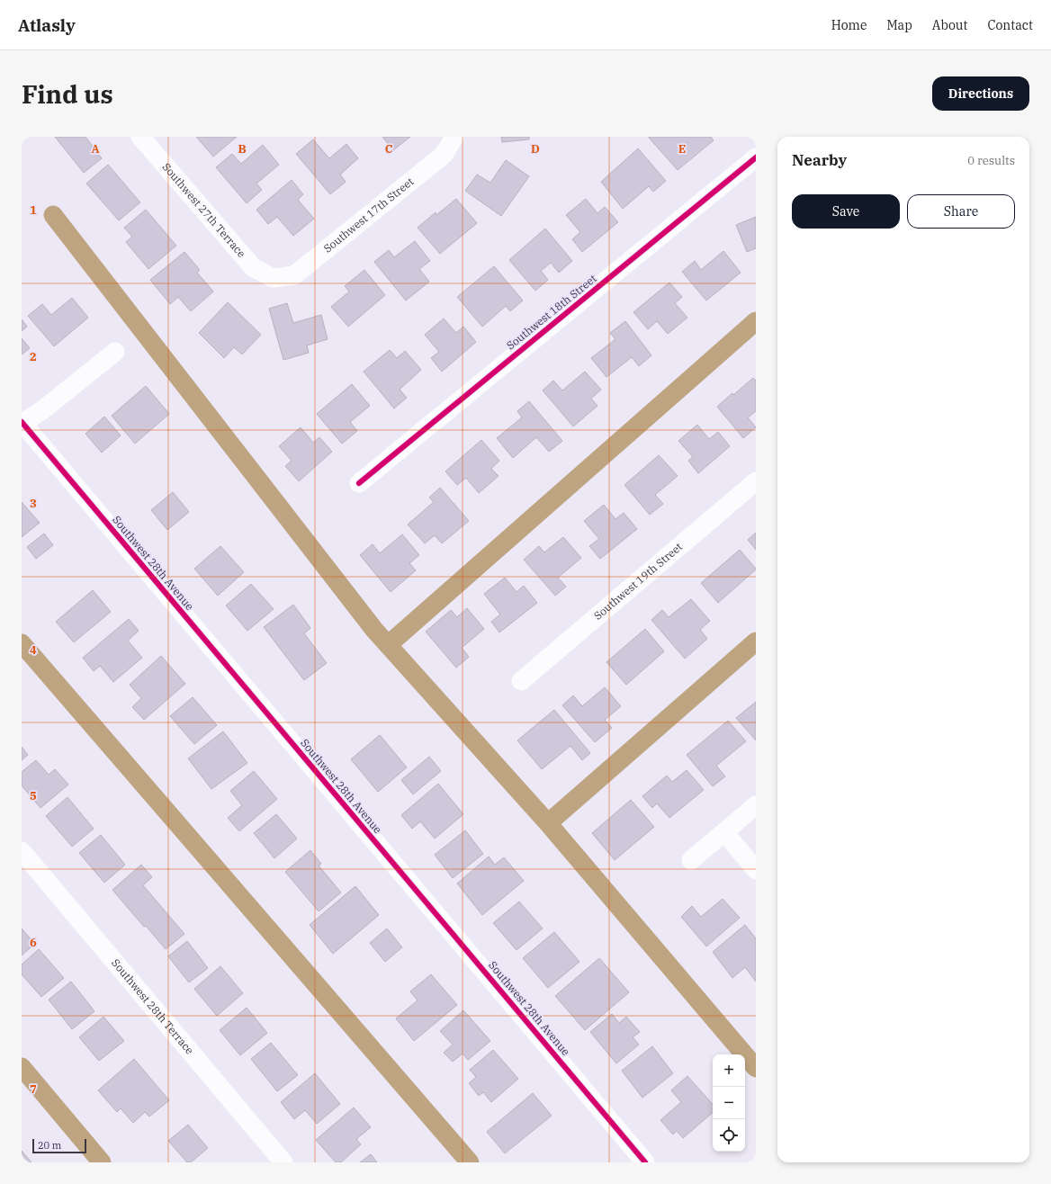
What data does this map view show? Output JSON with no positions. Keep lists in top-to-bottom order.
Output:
{
  "streets": {
    "street": [
      "Southwest 27th Terrace",
      "Southwest 17th Street",
      "Southwest 18th Street",
      "Southwest 28th Avenue",
      "Southwest 19th Street",
      "Southwest 28th Terrace"
    ]
  },
  "crossings": [
    ["Southwest 27th Terrace", "Southwest 17th Street"]
  ],
  "scale_bar": "20 m",
  "page": {
    "header": "Atlasly",
    "nav": [
      "Home",
      "Map",
      "About",
      "Contact"
    ],
    "buttons": [
      "Directions",
      ["Save", "Share"]
    ],
    "title": "Find us",
    "heading": ["Nearby", "0 results"],
    "map_buttons": ["+", "−"],
    "scale": "20 m"
  },
  "grid": {
    "columns": [
      "A",
      "B",
      "C",
      "D",
      "E"
    ],
    "rows": [
      "1",
      "2",
      "3",
      "4",
      "5",
      "6",
      "7"
    ]
  }
}
